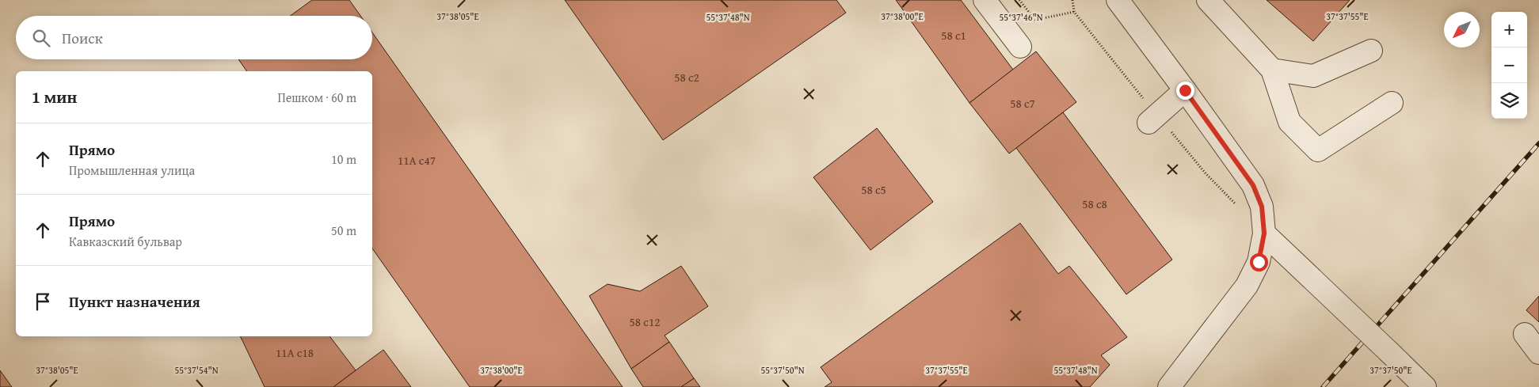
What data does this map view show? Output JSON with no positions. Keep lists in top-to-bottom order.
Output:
{
  "house_numbers": [
    "58 с1",
    "58 с2",
    "58 с7",
    "11А с47",
    "58 с5",
    "58 с8",
    "58 с12",
    "11А с18"
  ],
  "north": "bottom left",
  "page": {
    "map_buttons": ["+", "−"],
    "search": "Поиск",
    "heading": ["1 мин", "Пешком · 60 m"],
    "list": [
      ["Прямо", "Промышленная улица", "10 m"],
      ["Прямо", "Кавказский бульвар", "50 m"],
      "Пункт назначения"
    ]
  },
  "coordinates": [
    "37°38'05\"E",
    "37°38'00\"E",
    "37°37'55\"E",
    "55°37'48\"N",
    "55°37'46\"N",
    "55°37'54\"N",
    "55°37'50\"N",
    "37°37'50\"E"
  ]
}
